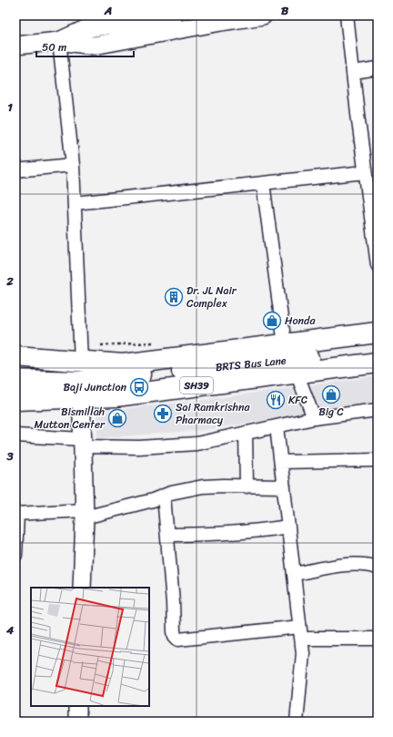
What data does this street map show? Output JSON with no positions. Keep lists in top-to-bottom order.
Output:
{
  "streets": {
    "main road": ["BRTS Bus Lane", "SH39"]
  },
  "crossings": [
    ["BRTS Bus Lane", "SH39"]
  ],
  "places": {
    "building": ["Dr. JL Nair Complex"],
    "shop": ["Honda", "Big C", "Bismillah Mutton Center"],
    "bus stop": ["Baji Junction"],
    "restaurant": ["KFC"],
    "pharmacy": ["Sai Ramkrishna Pharmacy"]
  },
  "scale_bar": "50 m",
  "grid": {
    "columns": ["A", "B"],
    "rows": [
      "1",
      "2",
      "3",
      "4"
    ]
  }
}
